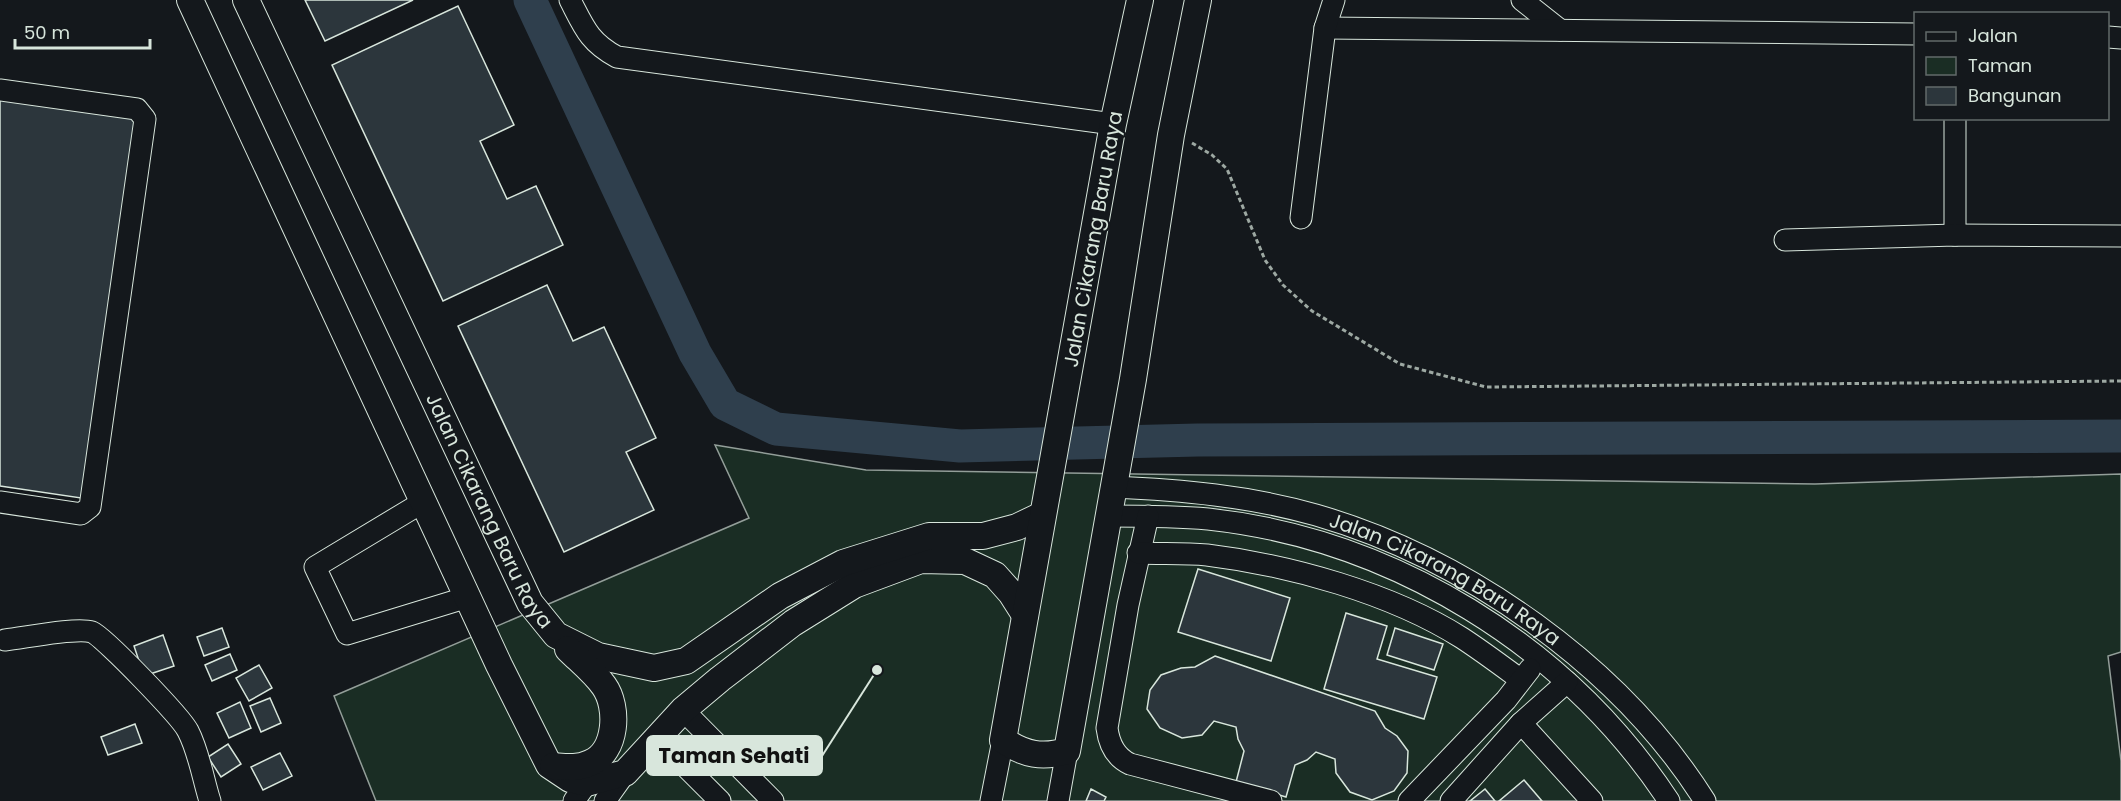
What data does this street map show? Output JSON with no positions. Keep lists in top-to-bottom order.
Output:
{
  "streets": {
    "main road": ["Jalan Cikarang Baru Raya"]
  },
  "places": ["Taman Sehati"],
  "legend": ["Jalan", "Taman", "Bangunan"],
  "scale_bar": "50 m"
}
